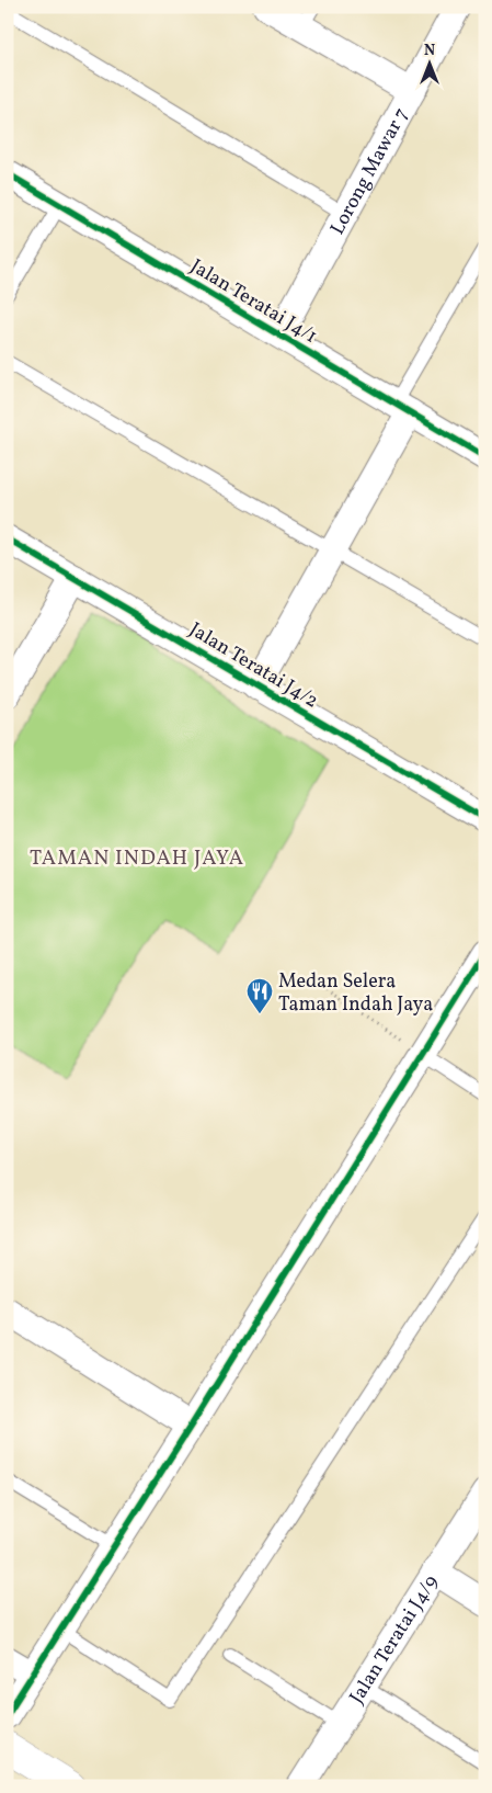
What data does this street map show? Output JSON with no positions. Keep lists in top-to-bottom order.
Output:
{
  "streets": {
    "street": [
      "Lorong Mawar 7",
      "Jalan Teratai J4/1",
      "Jalan Teratai J4/2",
      "Jalan Teratai J4/9"
    ]
  },
  "crossings": [
    ["Lorong Mawar 7", "Jalan Teratai J4/1"]
  ],
  "districts": ["TAMAN INDAH JAYA"],
  "places": {
    "restaurant": ["Medan Selera Taman Indah Jaya"]
  },
  "north": "top"
}
